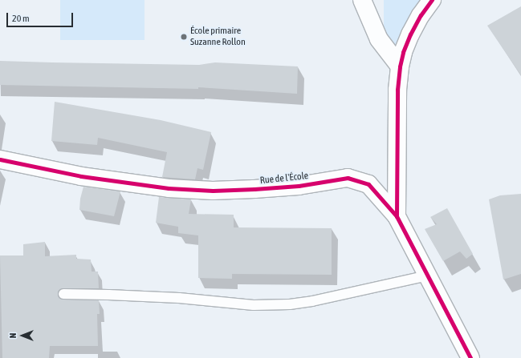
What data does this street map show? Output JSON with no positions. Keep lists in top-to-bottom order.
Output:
{
  "streets": {
    "street": ["Rue de l'École"]
  },
  "places": ["École primaire Suzanne Rollon"],
  "scale_bar": "20 m",
  "north": "left"
}
